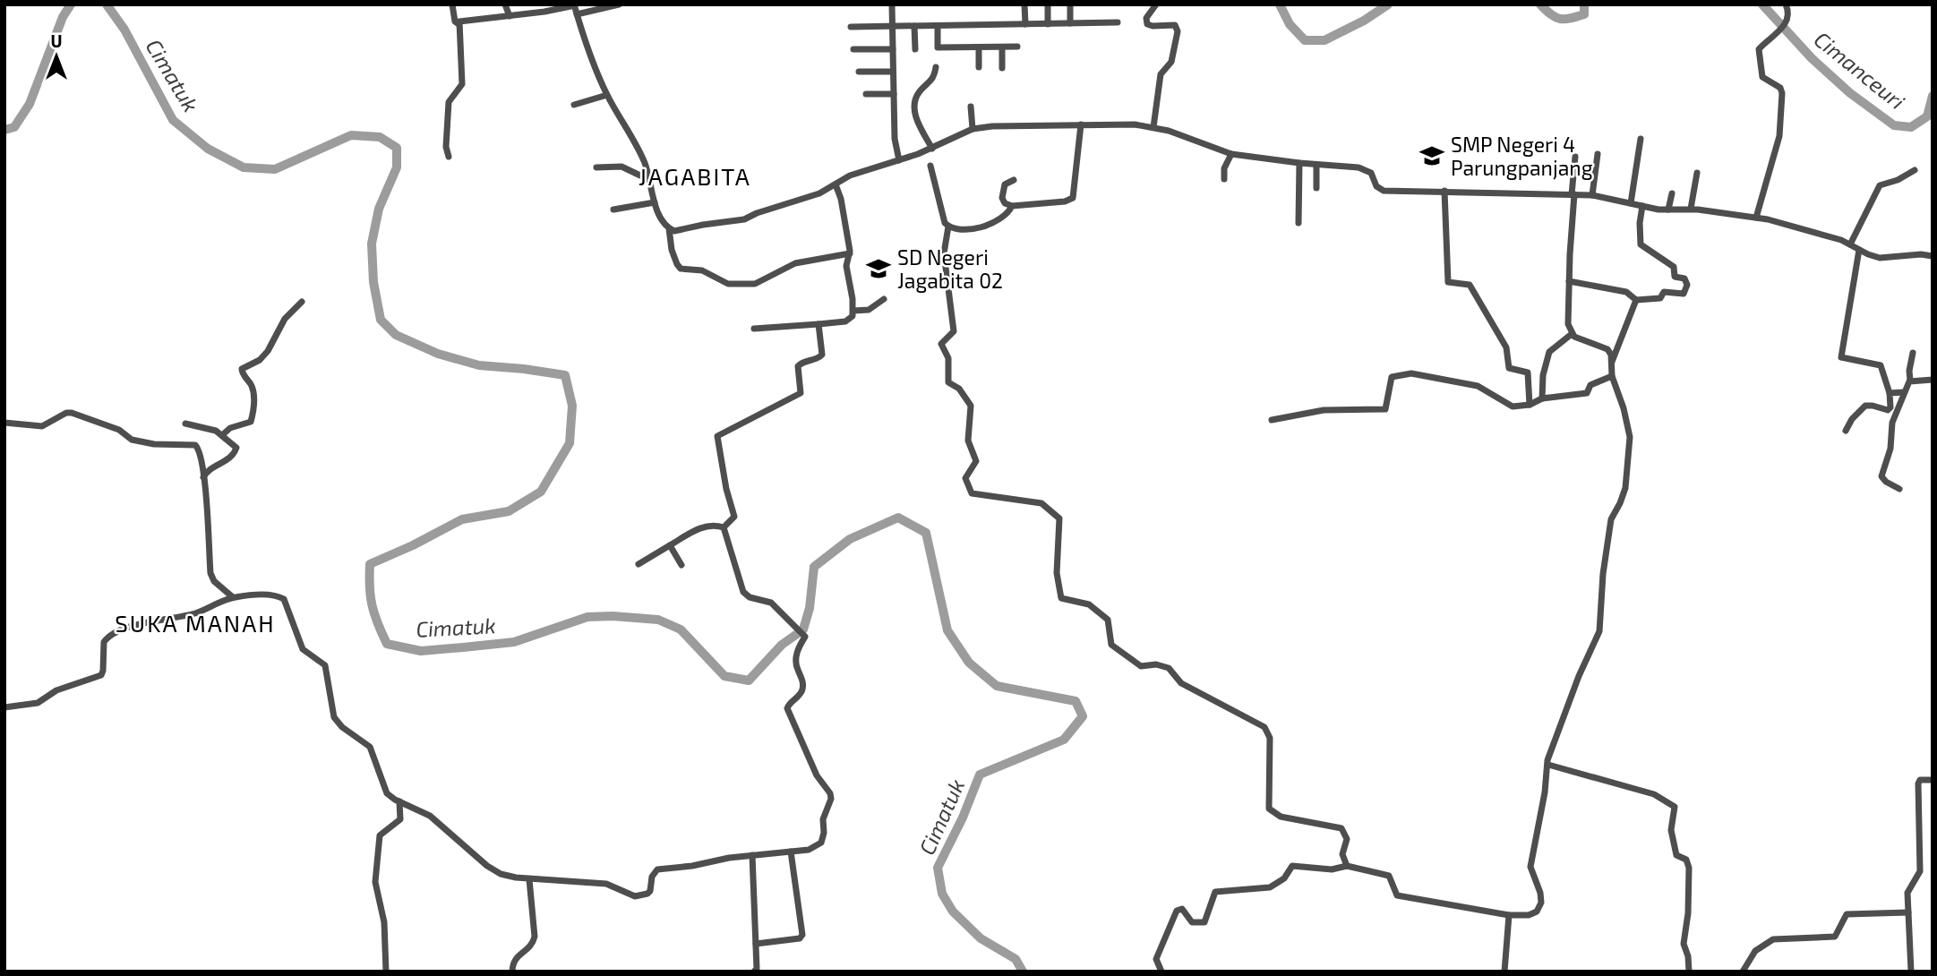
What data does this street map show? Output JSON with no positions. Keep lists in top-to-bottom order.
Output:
{
  "districts": ["JAGABITA", "SUKA MANAH"],
  "water": ["Cimanceuri", "Cimatuk"],
  "places": {
    "school or university": ["SMP Negeri 4 Parungpanjang", "SD Negeri Jagabita 02"]
  },
  "north": "top"
}
